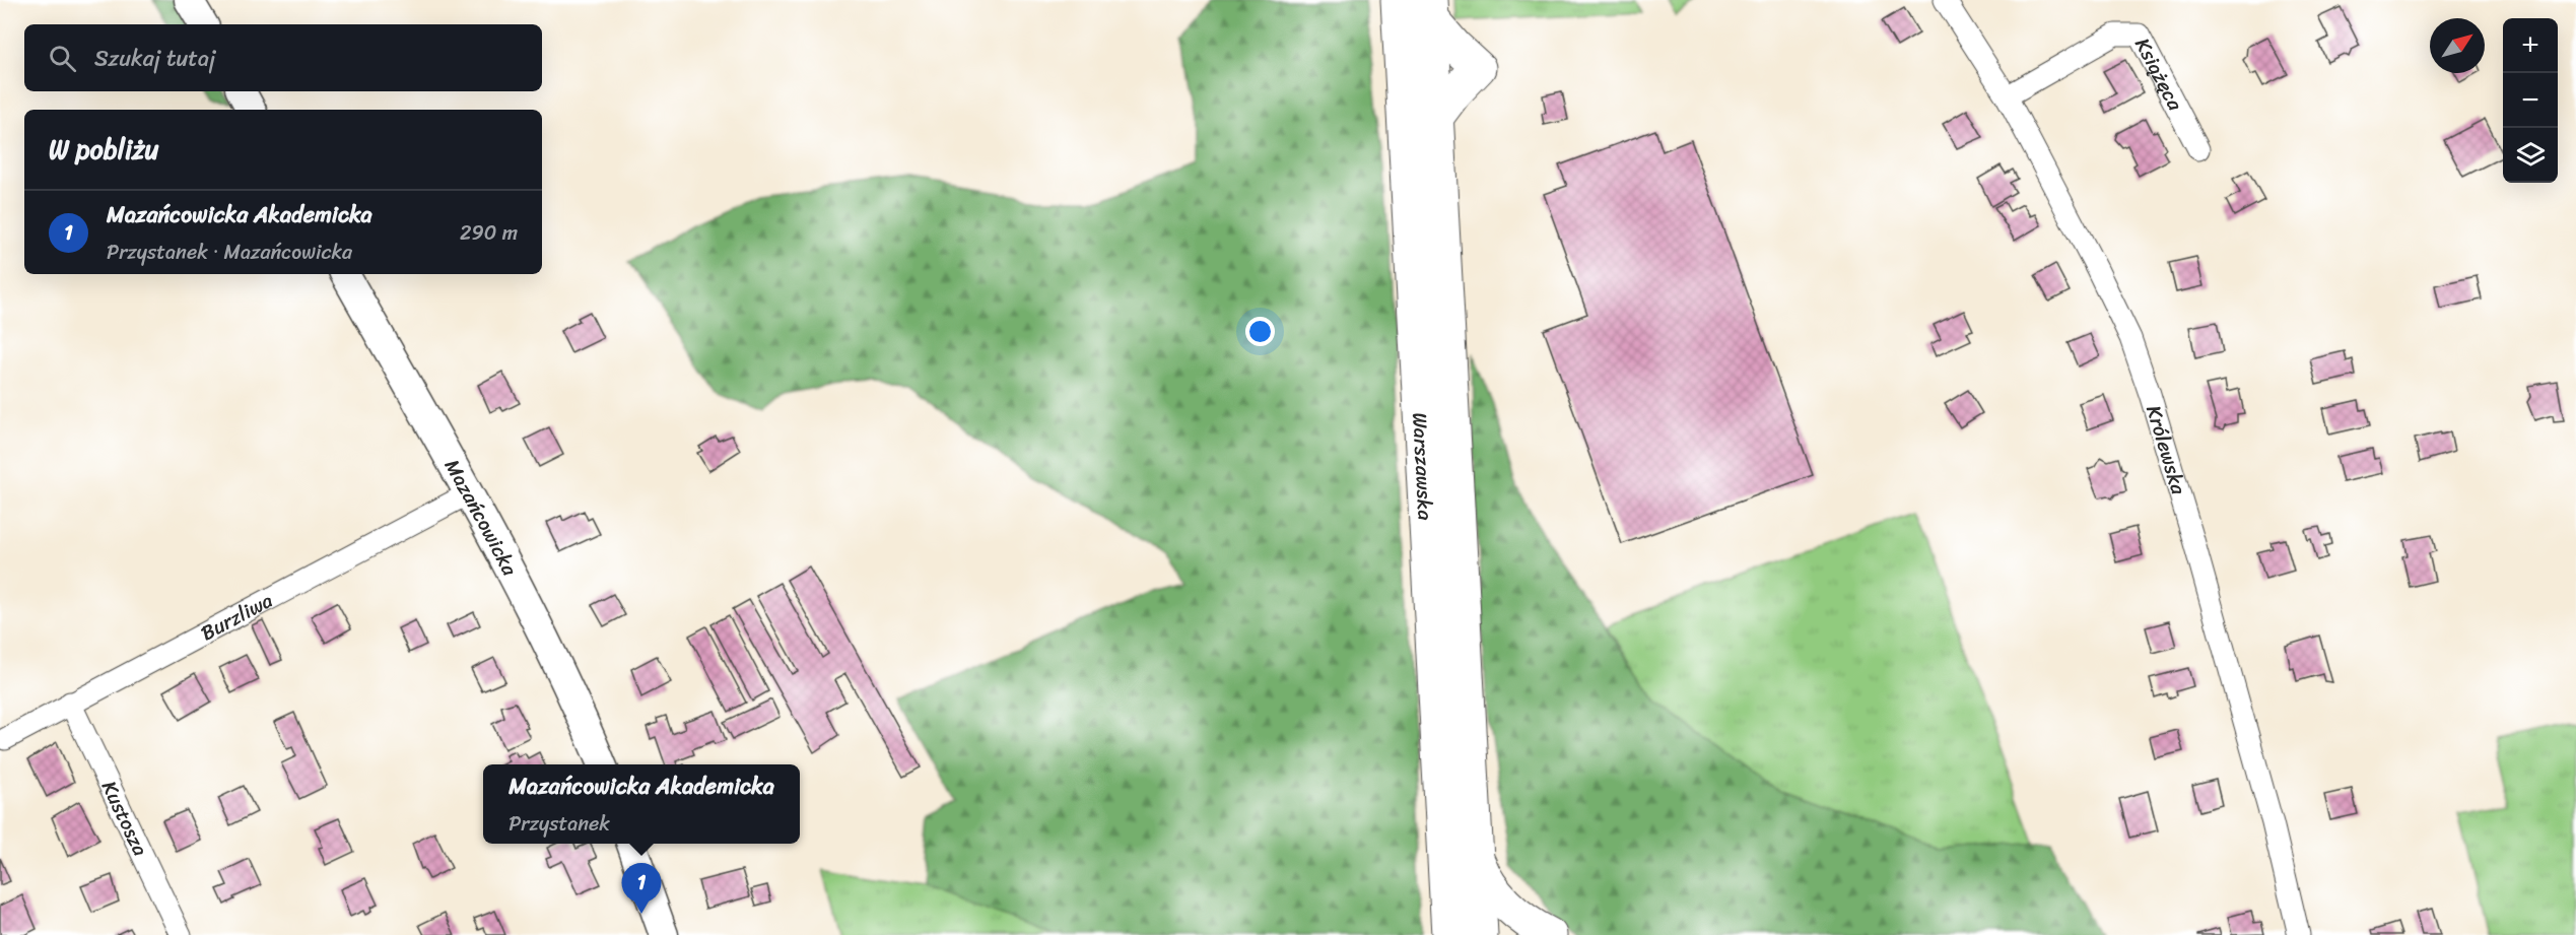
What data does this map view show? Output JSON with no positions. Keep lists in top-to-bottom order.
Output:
{
  "streets": {
    "main road": ["Warszawska"],
    "street": [
      "Książęca",
      "Królewska",
      "Mazańcowicka",
      "Burzliwa",
      "Kustosza"
    ]
  },
  "crossings": [
    ["Książęca", "Królewska"],
    ["Mazańcowicka", "Burzliwa"],
    ["Burzliwa", "Kustosza"]
  ],
  "north": "top right",
  "page": {
    "map_buttons": ["+", "−"],
    "search": "Szukaj tutaj",
    "heading": "W pobliżu",
    "list": [
      {
        "mark": "1",
        "name": "Mazańcowicka Akademicka",
        "note": "Przystanek · Mazańcowicka",
        "value": "290 m"
      }
    ],
    "popup": ["Mazańcowicka Akademicka", "Przystanek"],
    "pins": "1"
  }
}
